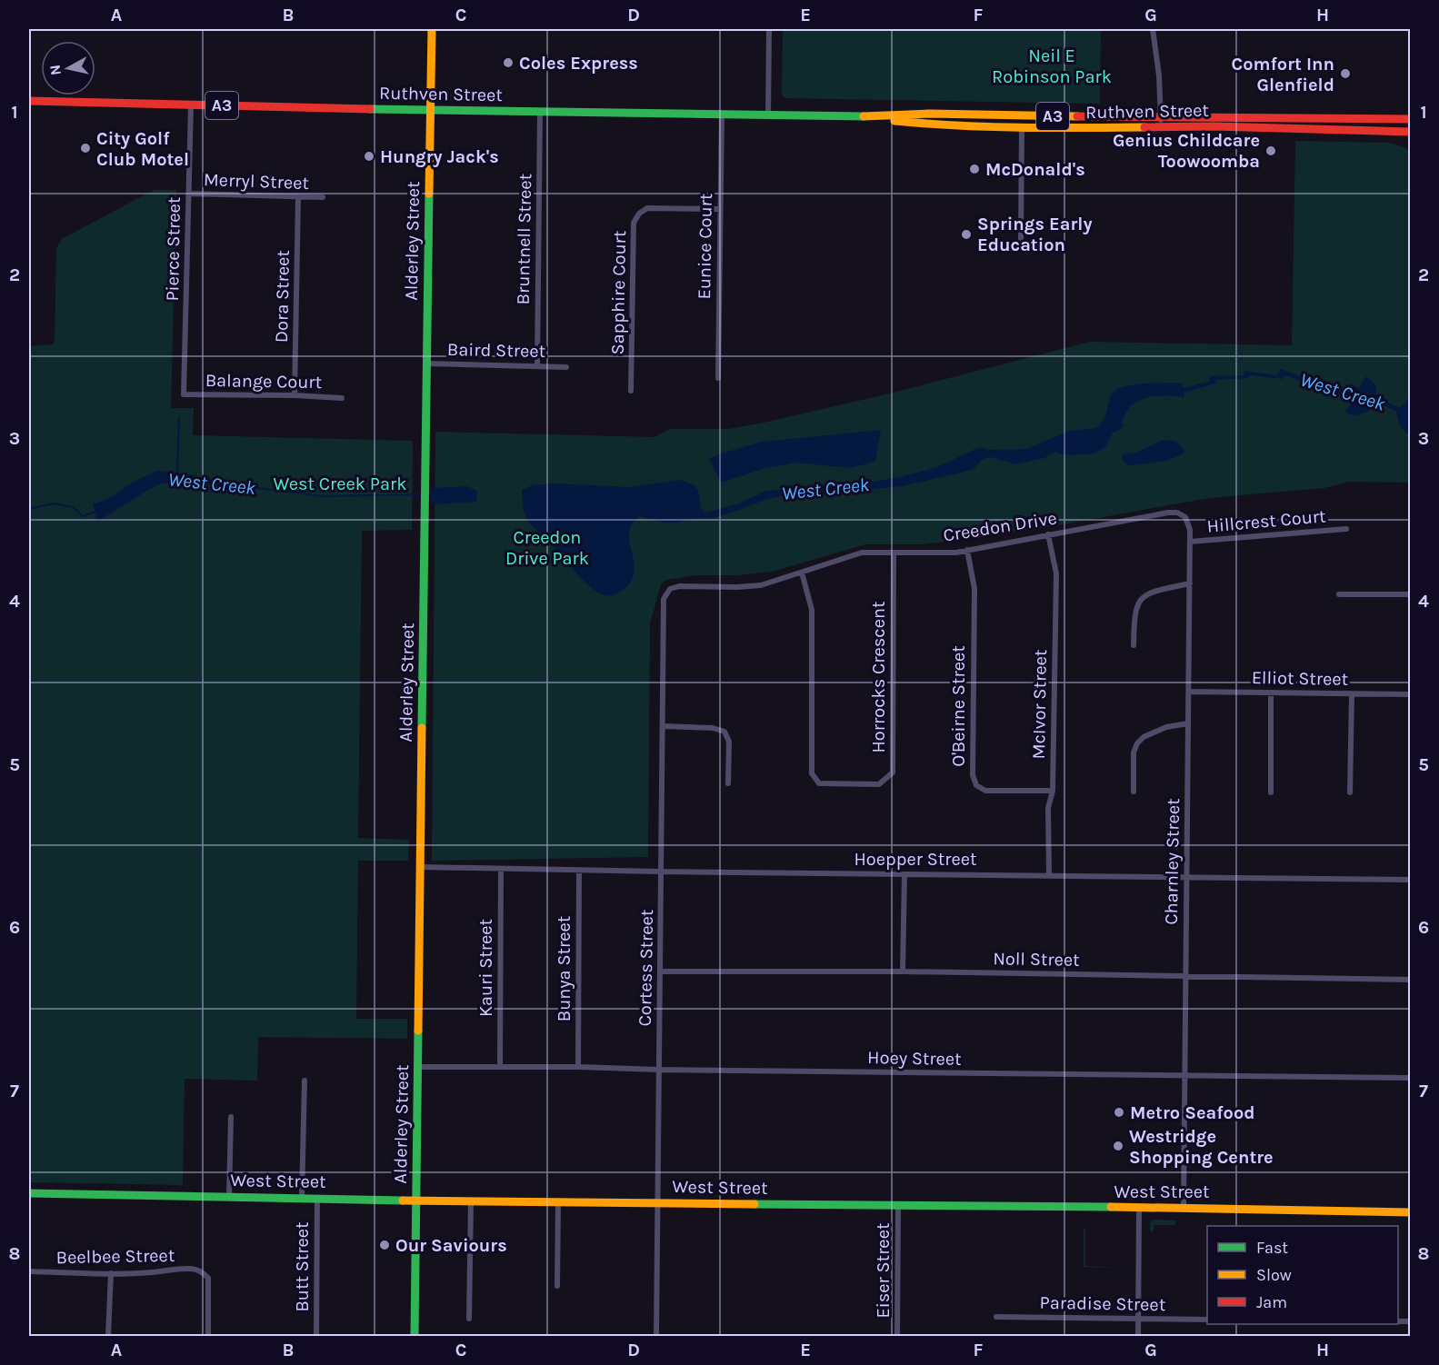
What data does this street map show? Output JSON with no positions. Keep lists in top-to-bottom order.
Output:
{
  "streets": {
    "main road": [
      "Ruthven Street",
      "A3",
      "Alderley Street",
      "West Street"
    ],
    "street": [
      "Merryl Street",
      "Bruntnell Street",
      "Eunice Court",
      "Pierce Street",
      "Sapphire Court",
      "Dora Street",
      "Baird Street",
      "Balange Court",
      "Hillcrest Court",
      "Creedon Drive",
      "Horrocks Crescent",
      "Elliot Street",
      "McIvor Street",
      "O'Beirne Street",
      "Hoepper Street",
      "Charnley Street",
      "Noll Street",
      "Kauri Street",
      "Cortess Street",
      "Bunya Street",
      "Hoey Street",
      "Beelbee Street",
      "Butt Street",
      "Eiser Street",
      "Paradise Street"
    ]
  },
  "crossings": [
    ["Ruthven Street", "Bruntnell Street"],
    ["Ruthven Street", "Alderley Street"],
    ["Ruthven Street", "Eunice Court"],
    ["Ruthven Street", "Pierce Street"],
    ["Merryl Street", "Pierce Street"],
    ["Merryl Street", "Dora Street"],
    ["Bruntnell Street", "Baird Street"],
    ["Alderley Street", "Baird Street"],
    ["Alderley Street", "Hoepper Street"],
    ["Alderley Street", "Hoey Street"],
    ["Alderley Street", "West Street"],
    ["Eunice Court", "Sapphire Court"],
    ["Pierce Street", "Balange Court"],
    ["Dora Street", "Balange Court"],
    ["Hillcrest Court", "Charnley Street"],
    ["Creedon Drive", "Horrocks Crescent"],
    ["Creedon Drive", "McIvor Street"],
    ["Creedon Drive", "O'Beirne Street"],
    ["Creedon Drive", "Charnley Street"],
    ["Creedon Drive", "Cortess Street"],
    ["Elliot Street", "Charnley Street"],
    ["McIvor Street", "O'Beirne Street"],
    ["McIvor Street", "Hoepper Street"],
    ["Hoepper Street", "Charnley Street"],
    ["Hoepper Street", "Kauri Street"],
    ["Hoepper Street", "Cortess Street"],
    ["Hoepper Street", "Bunya Street"],
    ["Charnley Street", "Noll Street"],
    ["Charnley Street", "Hoey Street"],
    ["Charnley Street", "West Street"],
    ["Noll Street", "Cortess Street"],
    ["Kauri Street", "Hoey Street"],
    ["Cortess Street", "Hoey Street"],
    ["Cortess Street", "West Street"],
    ["Bunya Street", "Hoey Street"],
    ["West Street", "Butt Street"],
    ["West Street", "Eiser Street"]
  ],
  "water": ["West Creek"],
  "parks": ["Neil E Robinson Park", "West Creek Park", "Creedon Drive Park"],
  "places": [
    "Coles Express",
    "Comfort Inn Glenfield",
    "City Golf Club Motel",
    "Genius Childcare Toowoomba",
    "Hungry Jack's",
    "McDonald's",
    "Springs Early Education",
    "Metro Seafood",
    "Westridge Shopping Centre",
    "Our Saviours"
  ],
  "legend": ["Fast", "Slow", "Jam"],
  "north": "left",
  "grid": {
    "columns": [
      "A",
      "B",
      "C",
      "D",
      "E",
      "F",
      "G",
      "H"
    ],
    "rows": [
      "1",
      "2",
      "3",
      "4",
      "5",
      "6",
      "7",
      "8"
    ]
  }
}
